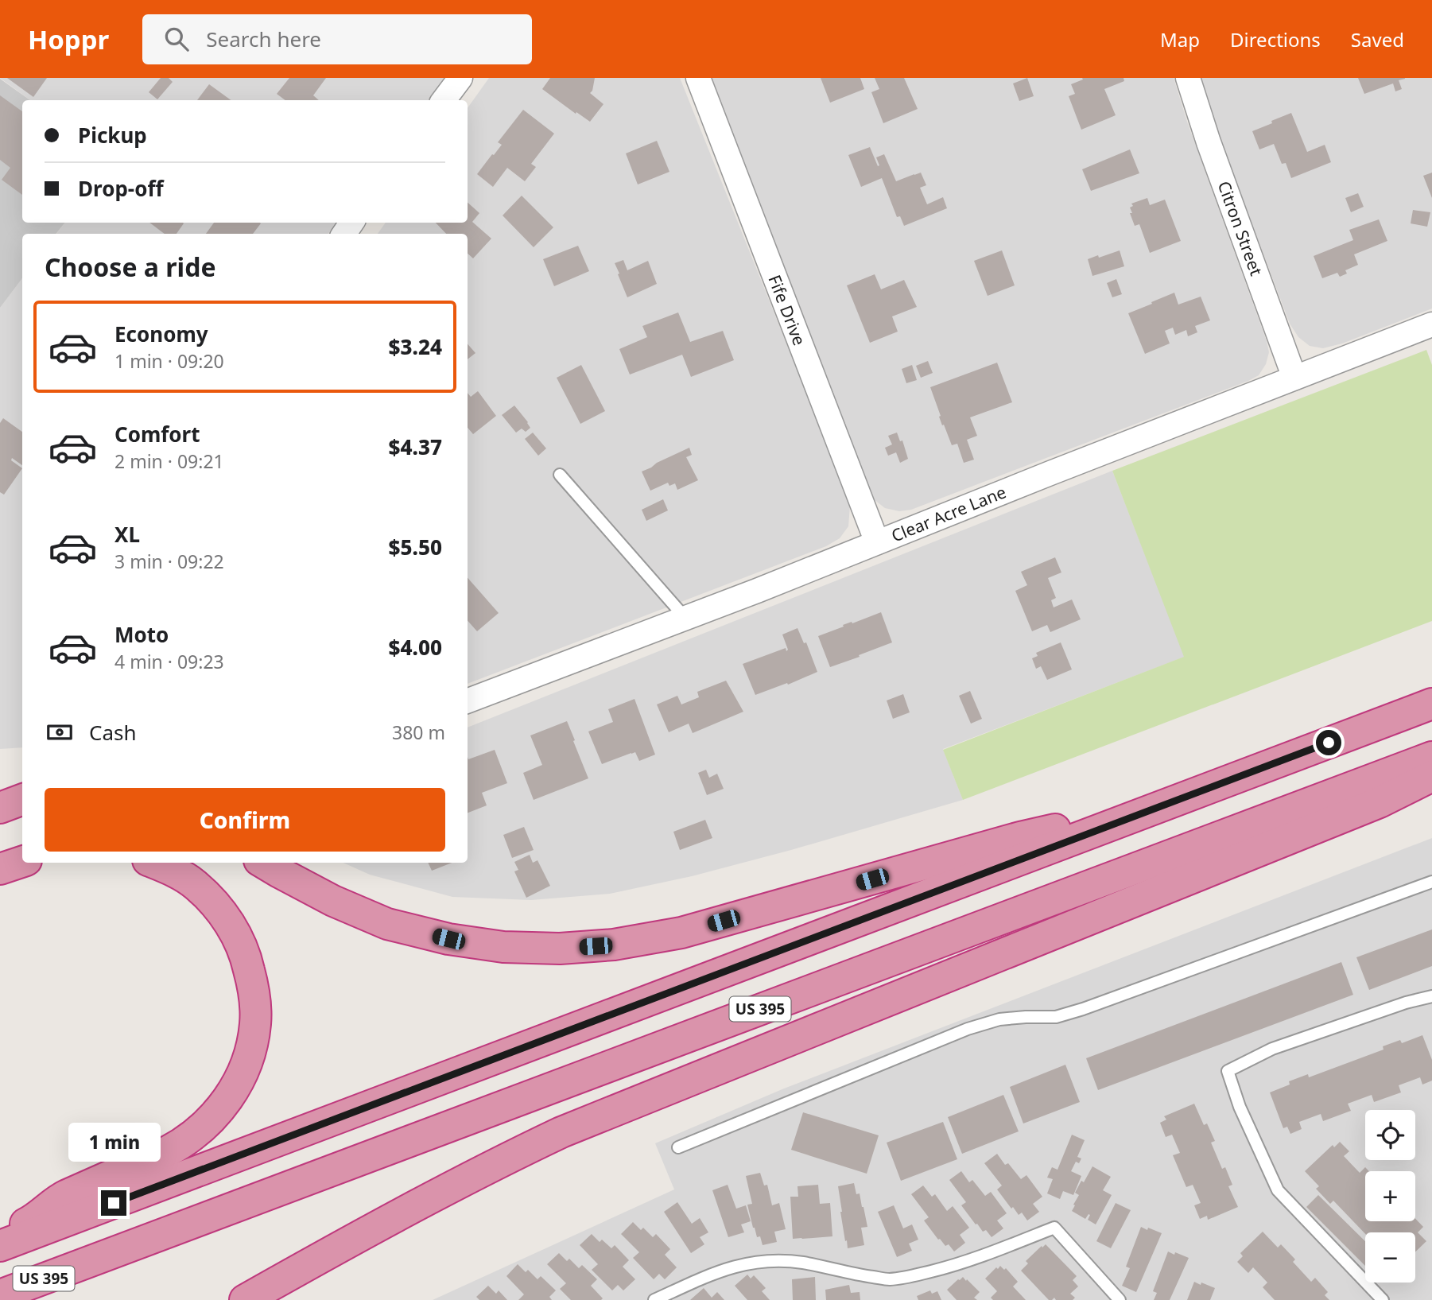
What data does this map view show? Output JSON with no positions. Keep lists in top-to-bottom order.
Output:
{
  "streets": {
    "highway": ["US 395"],
    "street": ["Citron Street", "Fife Drive", "Clear Acre Lane"]
  },
  "crossings": [
    ["Citron Street", "Clear Acre Lane"],
    ["Fife Drive", "Clear Acre Lane"]
  ],
  "page": {
    "header": "Hoppr",
    "search": "Search here",
    "nav": ["Map", "Directions", "Saved"],
    "banner": ["Pickup", "Drop-off"],
    "heading": "Choose a ride",
    "list": [
      {
        "name": "Economy",
        "note": "1 min · 09:20",
        "value": "$3.24"
      },
      {
        "name": "Comfort",
        "note": "2 min · 09:21",
        "value": "$4.37"
      },
      {
        "name": "XL",
        "note": "3 min · 09:22",
        "value": "$5.50"
      },
      {
        "name": "Moto",
        "note": "4 min · 09:23",
        "value": "$4.00"
      }
    ],
    "pay": ["Cash", "380 m"],
    "buttons": "Confirm",
    "map_buttons": ["+", "−"],
    "bubble": "1 min"
  }
}
